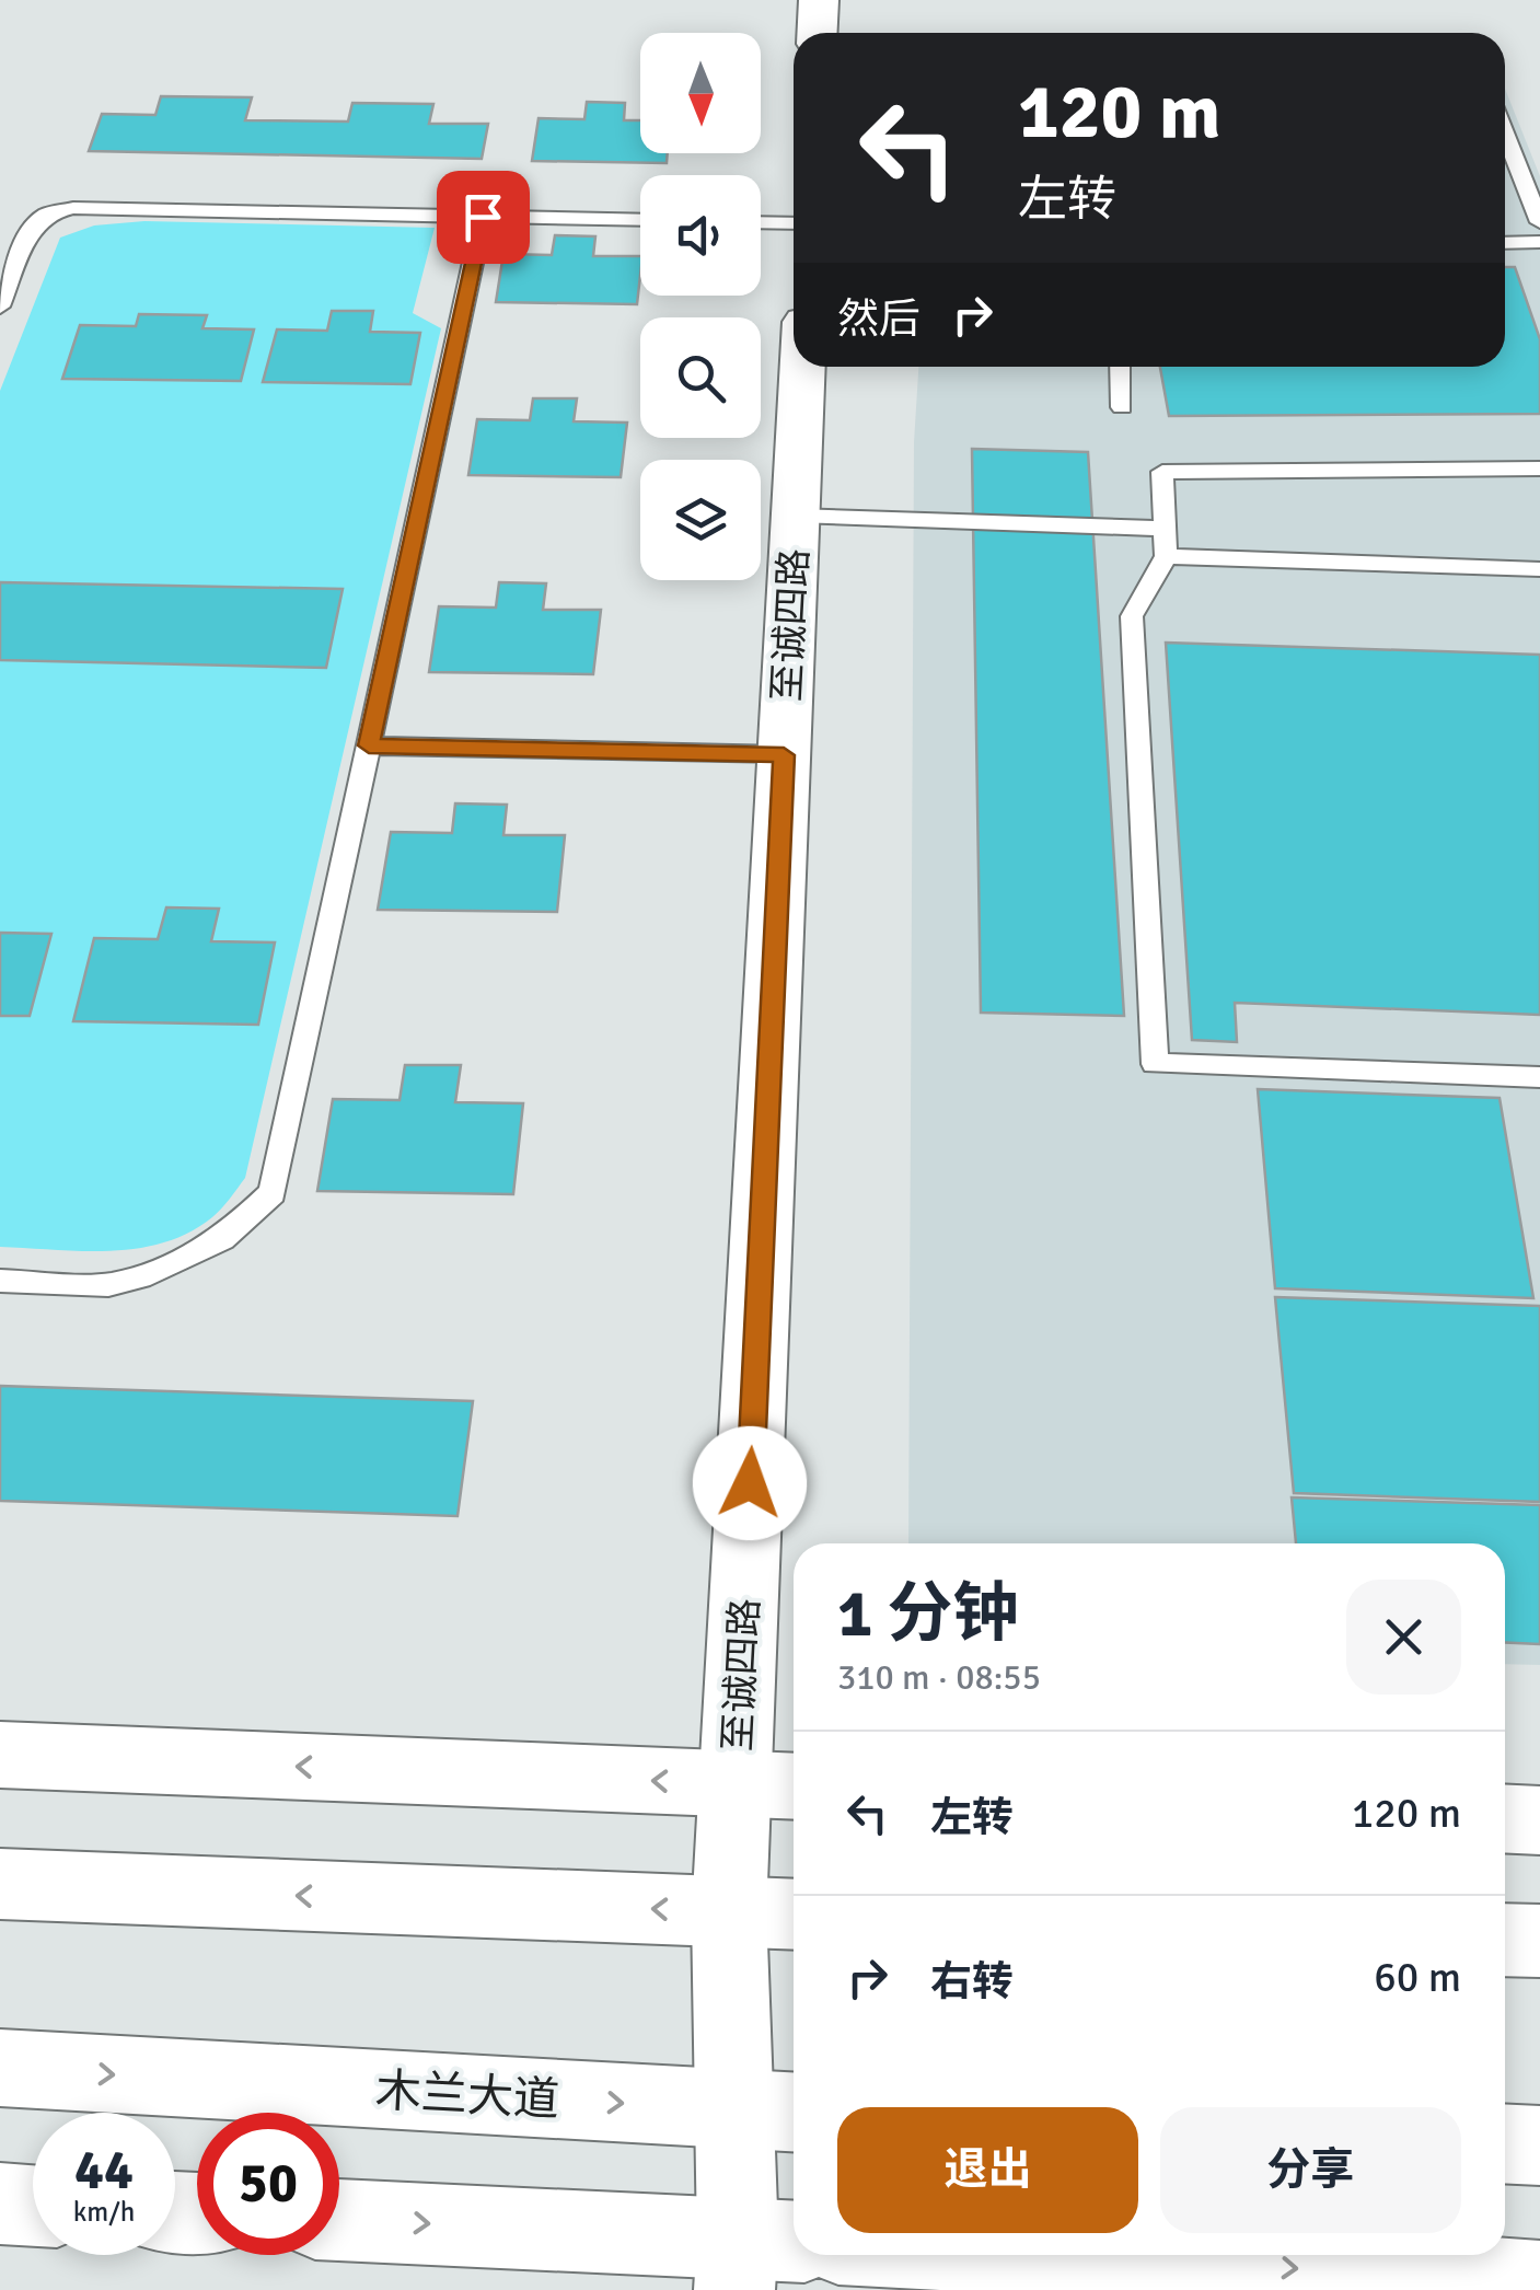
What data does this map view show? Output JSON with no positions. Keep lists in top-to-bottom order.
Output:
{
  "streets": {
    "main road": ["至诚四路", "木兰大道"]
  },
  "crossings": [
    ["至诚四路", "木兰大道"]
  ],
  "north": "bottom",
  "page": {
    "turn": ["120 m", "左转"],
    "then": "然后",
    "heading": ["1 分钟", "310 m · 08:55"],
    "list": [
      {
        "name": "左转",
        "value": "120 m"
      },
      {
        "name": "右转",
        "value": "60 m"
      }
    ],
    "buttons": ["退出", "分享"],
    "speed": "44 km/h",
    "limit": "50"
  }
}
